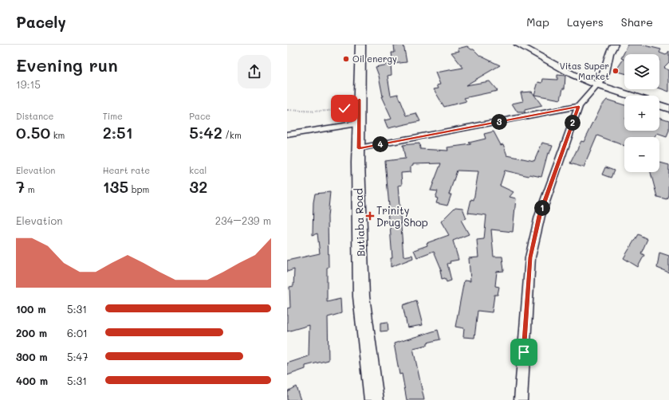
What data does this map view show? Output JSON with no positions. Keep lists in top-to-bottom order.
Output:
{
  "streets": {
    "main road": ["Butiaba Road"]
  },
  "places": {
    "other": ["Oil energy", "Vitas Super Market"],
    "health": ["Trinity Drug Shop"]
  },
  "page": {
    "header": "Pacely",
    "nav": ["Map", "Layers", "Share"],
    "heading": ["Evening run", "19:15"],
    "map_buttons": ["+", "−"],
    "stats": [
      ["Distance", "0.50 km"],
      ["Time", "2:51"],
      ["Pace", "5:42 /km"],
      ["Elevation", "7 m"],
      ["Heart rate", "135 bpm"],
      ["kcal", "32"]
    ],
    "pins": [
      "3",
      "2",
      "4",
      "1"
    ],
    "chart": ["Elevation", "234–239 m"],
    "list": [
      {
        "name": "100 m",
        "note": "5:31"
      },
      {
        "name": "200 m",
        "note": "6:01"
      },
      {
        "name": "300 m",
        "note": "5:47"
      },
      {
        "name": "400 m",
        "note": "5:31"
      }
    ]
  }
}
